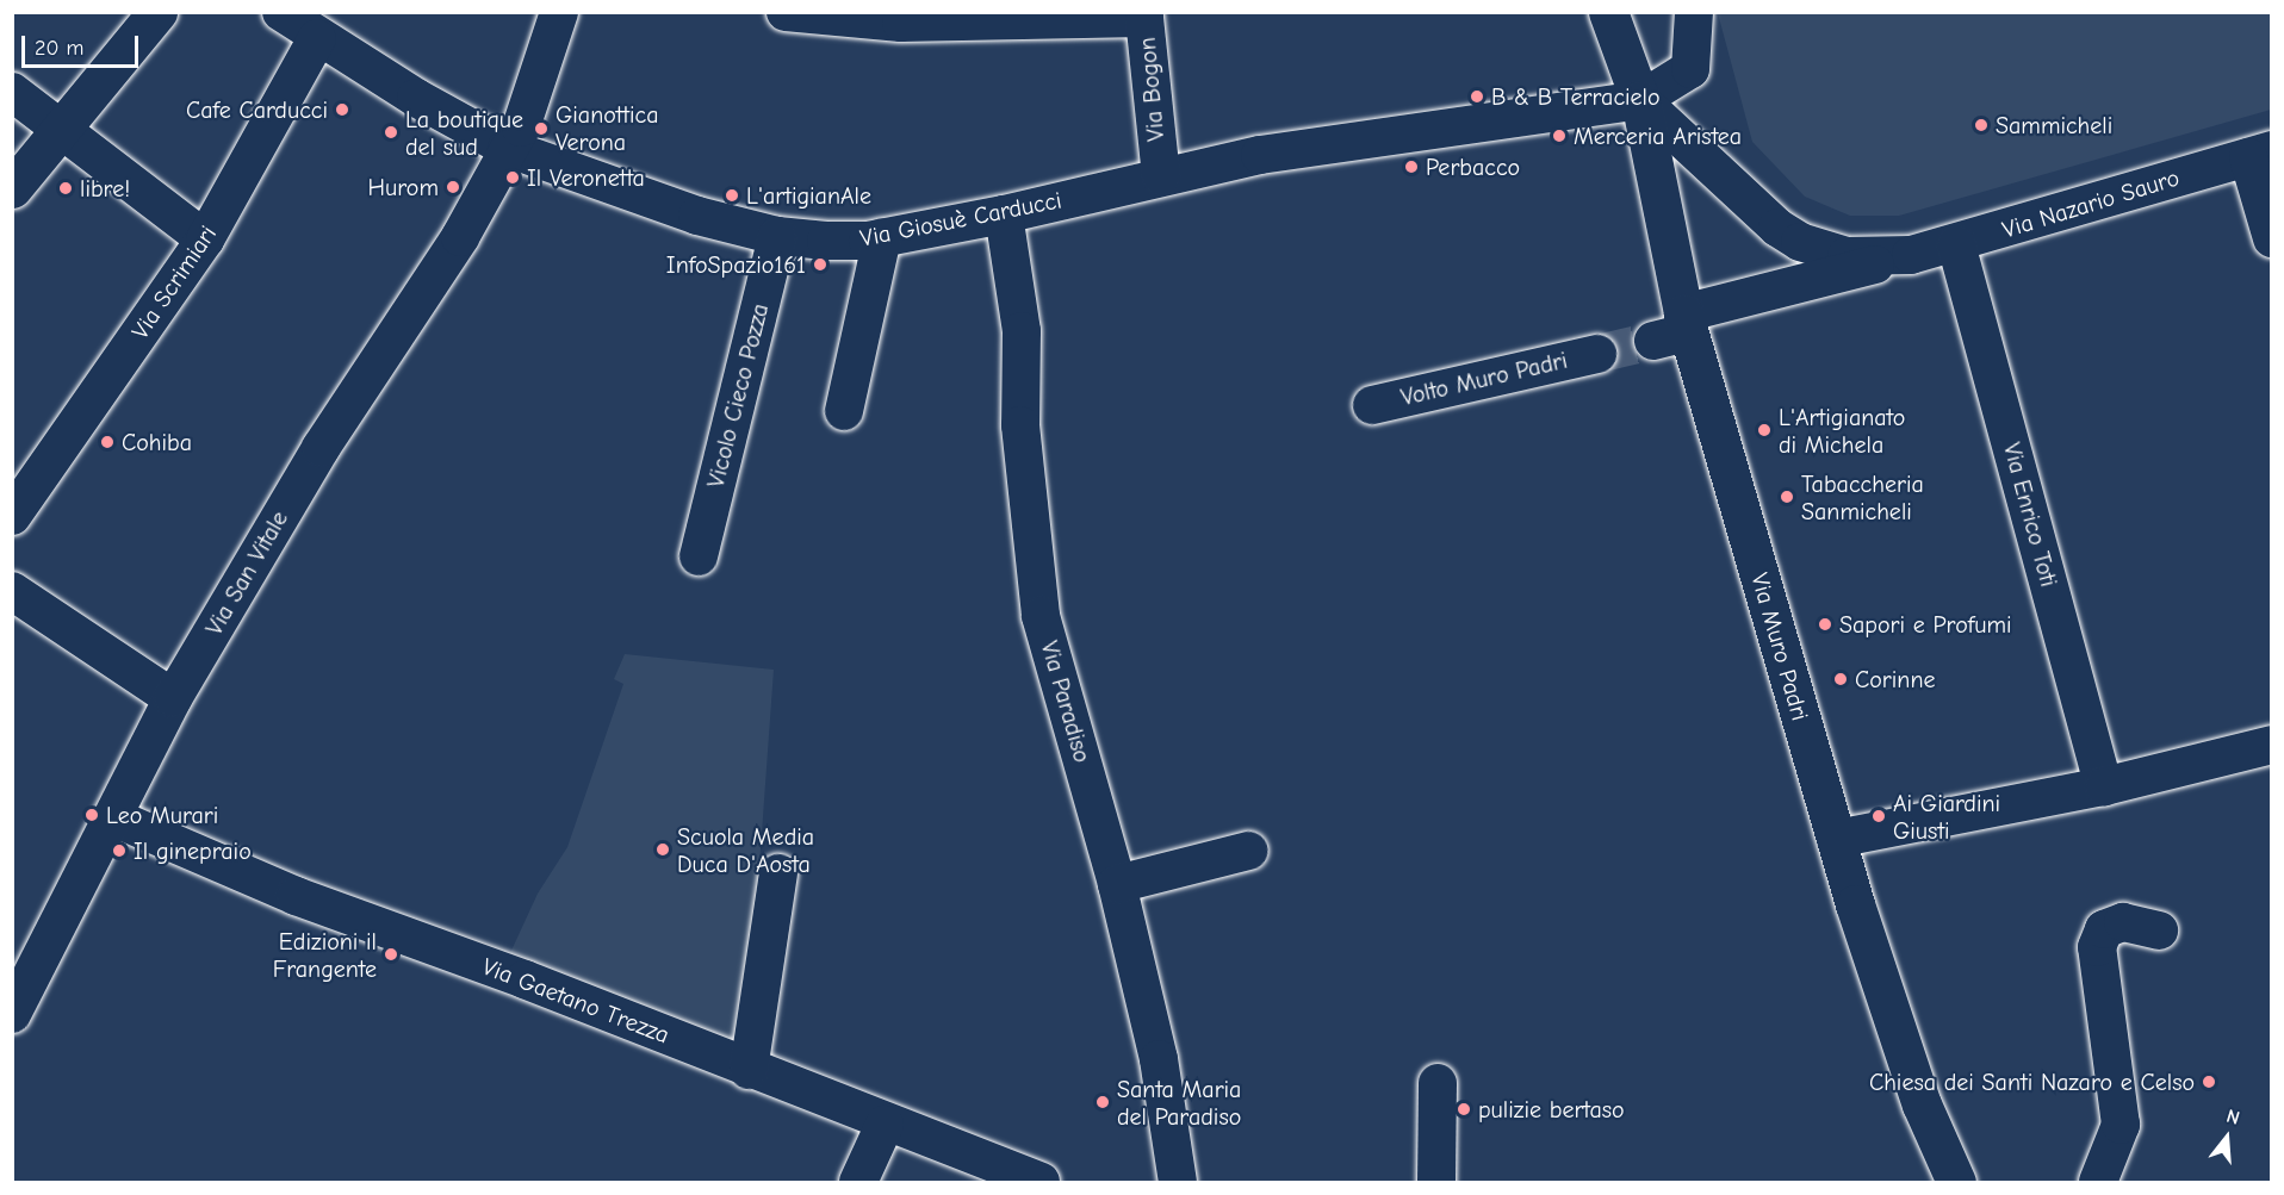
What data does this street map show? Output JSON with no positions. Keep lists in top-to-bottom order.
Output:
{
  "streets": {
    "main road": ["Via Muro Padri"],
    "street": [
      "Via Bogon",
      "Via Nazario Sauro",
      "Via Giosuè Carducci",
      "Via Scrimiari",
      "Volto Muro Padri",
      "Vicolo Cieco Pozza",
      "Via Enrico Toti",
      "Via San Vitale",
      "Via Paradiso",
      "Via Gaetano Trezza"
    ]
  },
  "crossings": [
    ["Via Bogon", "Via Giosuè Carducci"],
    ["Via Nazario Sauro", "Via Giosuè Carducci"],
    ["Via Nazario Sauro", "Via Enrico Toti"],
    ["Via Nazario Sauro", "Via Muro Padri"],
    ["Via Giosuè Carducci", "Via Scrimiari"],
    ["Via Giosuè Carducci", "Vicolo Cieco Pozza"],
    ["Via Giosuè Carducci", "Via San Vitale"],
    ["Via Giosuè Carducci", "Via Muro Padri"],
    ["Via Giosuè Carducci", "Via Paradiso"],
    ["Via San Vitale", "Via Gaetano Trezza"]
  ],
  "places": [
    "B & B Terracielo",
    "Cafe Carducci",
    "Sammicheli",
    "Gianottica Verona",
    "La boutique del sud",
    "Merceria Aristea",
    "Perbacco",
    "Il Veronetta",
    "Hurom",
    "libre!",
    "L'artigianAle",
    "InfoSpazio161",
    "L'Artigianato di Michela",
    "Cohiba",
    "Tabaccheria Sanmicheli",
    "Sapori e Profumi",
    "Corinne",
    "Leo Murari",
    "Ai Giardini Giusti",
    "Scuola Media Duca D'Aosta",
    "Il ginepraio",
    "Edizioni il Frangente",
    "Chiesa dei Santi Nazaro e Celso",
    "Santa Maria del Paradiso",
    "pulizie bertaso"
  ],
  "scale_bar": "20 m",
  "north": "top"
}
